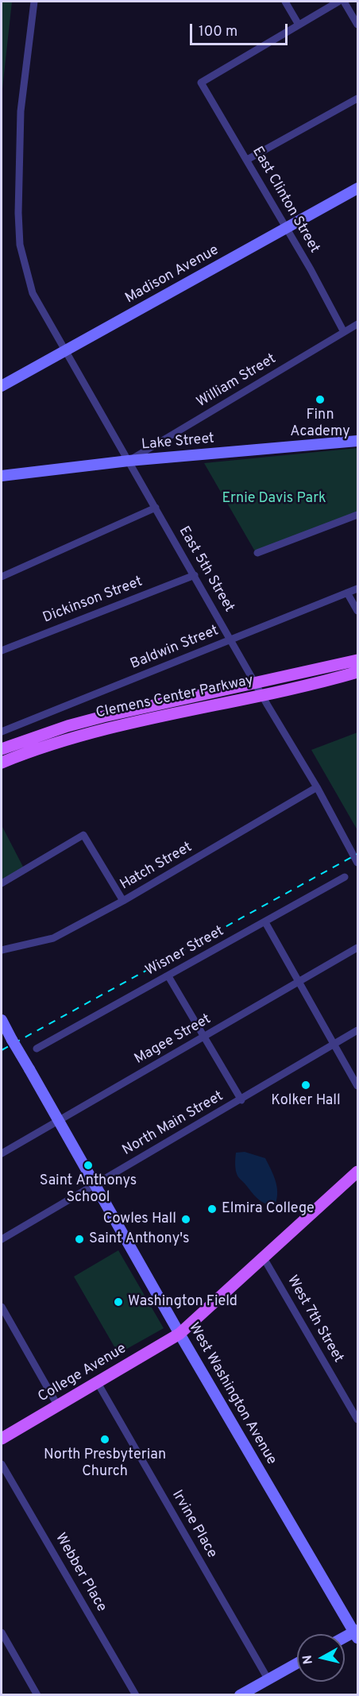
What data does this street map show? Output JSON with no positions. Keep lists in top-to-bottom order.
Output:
{
  "streets": {
    "main road": ["Clemens Center Parkway", "College Avenue"],
    "street": [
      "East Clinton Street",
      "Madison Avenue",
      "William Street",
      "Lake Street",
      "East 5th Street",
      "Dickinson Street",
      "Baldwin Street",
      "Hatch Street",
      "Wisner Street",
      "Magee Street",
      "North Main Street",
      "West 7th Street",
      "West Washington Avenue",
      "Irvine Place",
      "Webber Place"
    ]
  },
  "crossings": [
    ["East Clinton Street", "Madison Avenue"],
    ["East Clinton Street", "William Street"],
    ["Madison Avenue", "East 5th Street"],
    ["William Street", "Lake Street"],
    ["William Street", "East 5th Street"],
    ["Lake Street", "East 5th Street"],
    ["East 5th Street", "Dickinson Street"],
    ["East 5th Street", "Baldwin Street"],
    ["East 5th Street", "Clemens Center Parkway"],
    ["East 5th Street", "Hatch Street"],
    ["Magee Street", "West Washington Avenue"],
    ["North Main Street", "West Washington Avenue"],
    ["West 7th Street", "College Avenue"],
    ["College Avenue", "West Washington Avenue"],
    ["College Avenue", "Irvine Place"]
  ],
  "parks": ["Ernie Davis Park"],
  "places": [
    "Finn Academy",
    "Kolker Hall",
    "Saint Anthonys School",
    "Elmira College",
    "Cowles Hall",
    "Saint Anthony's",
    "Washington Field",
    "North Presbyterian Church"
  ],
  "scale_bar": "100 m",
  "north": "left"
}
